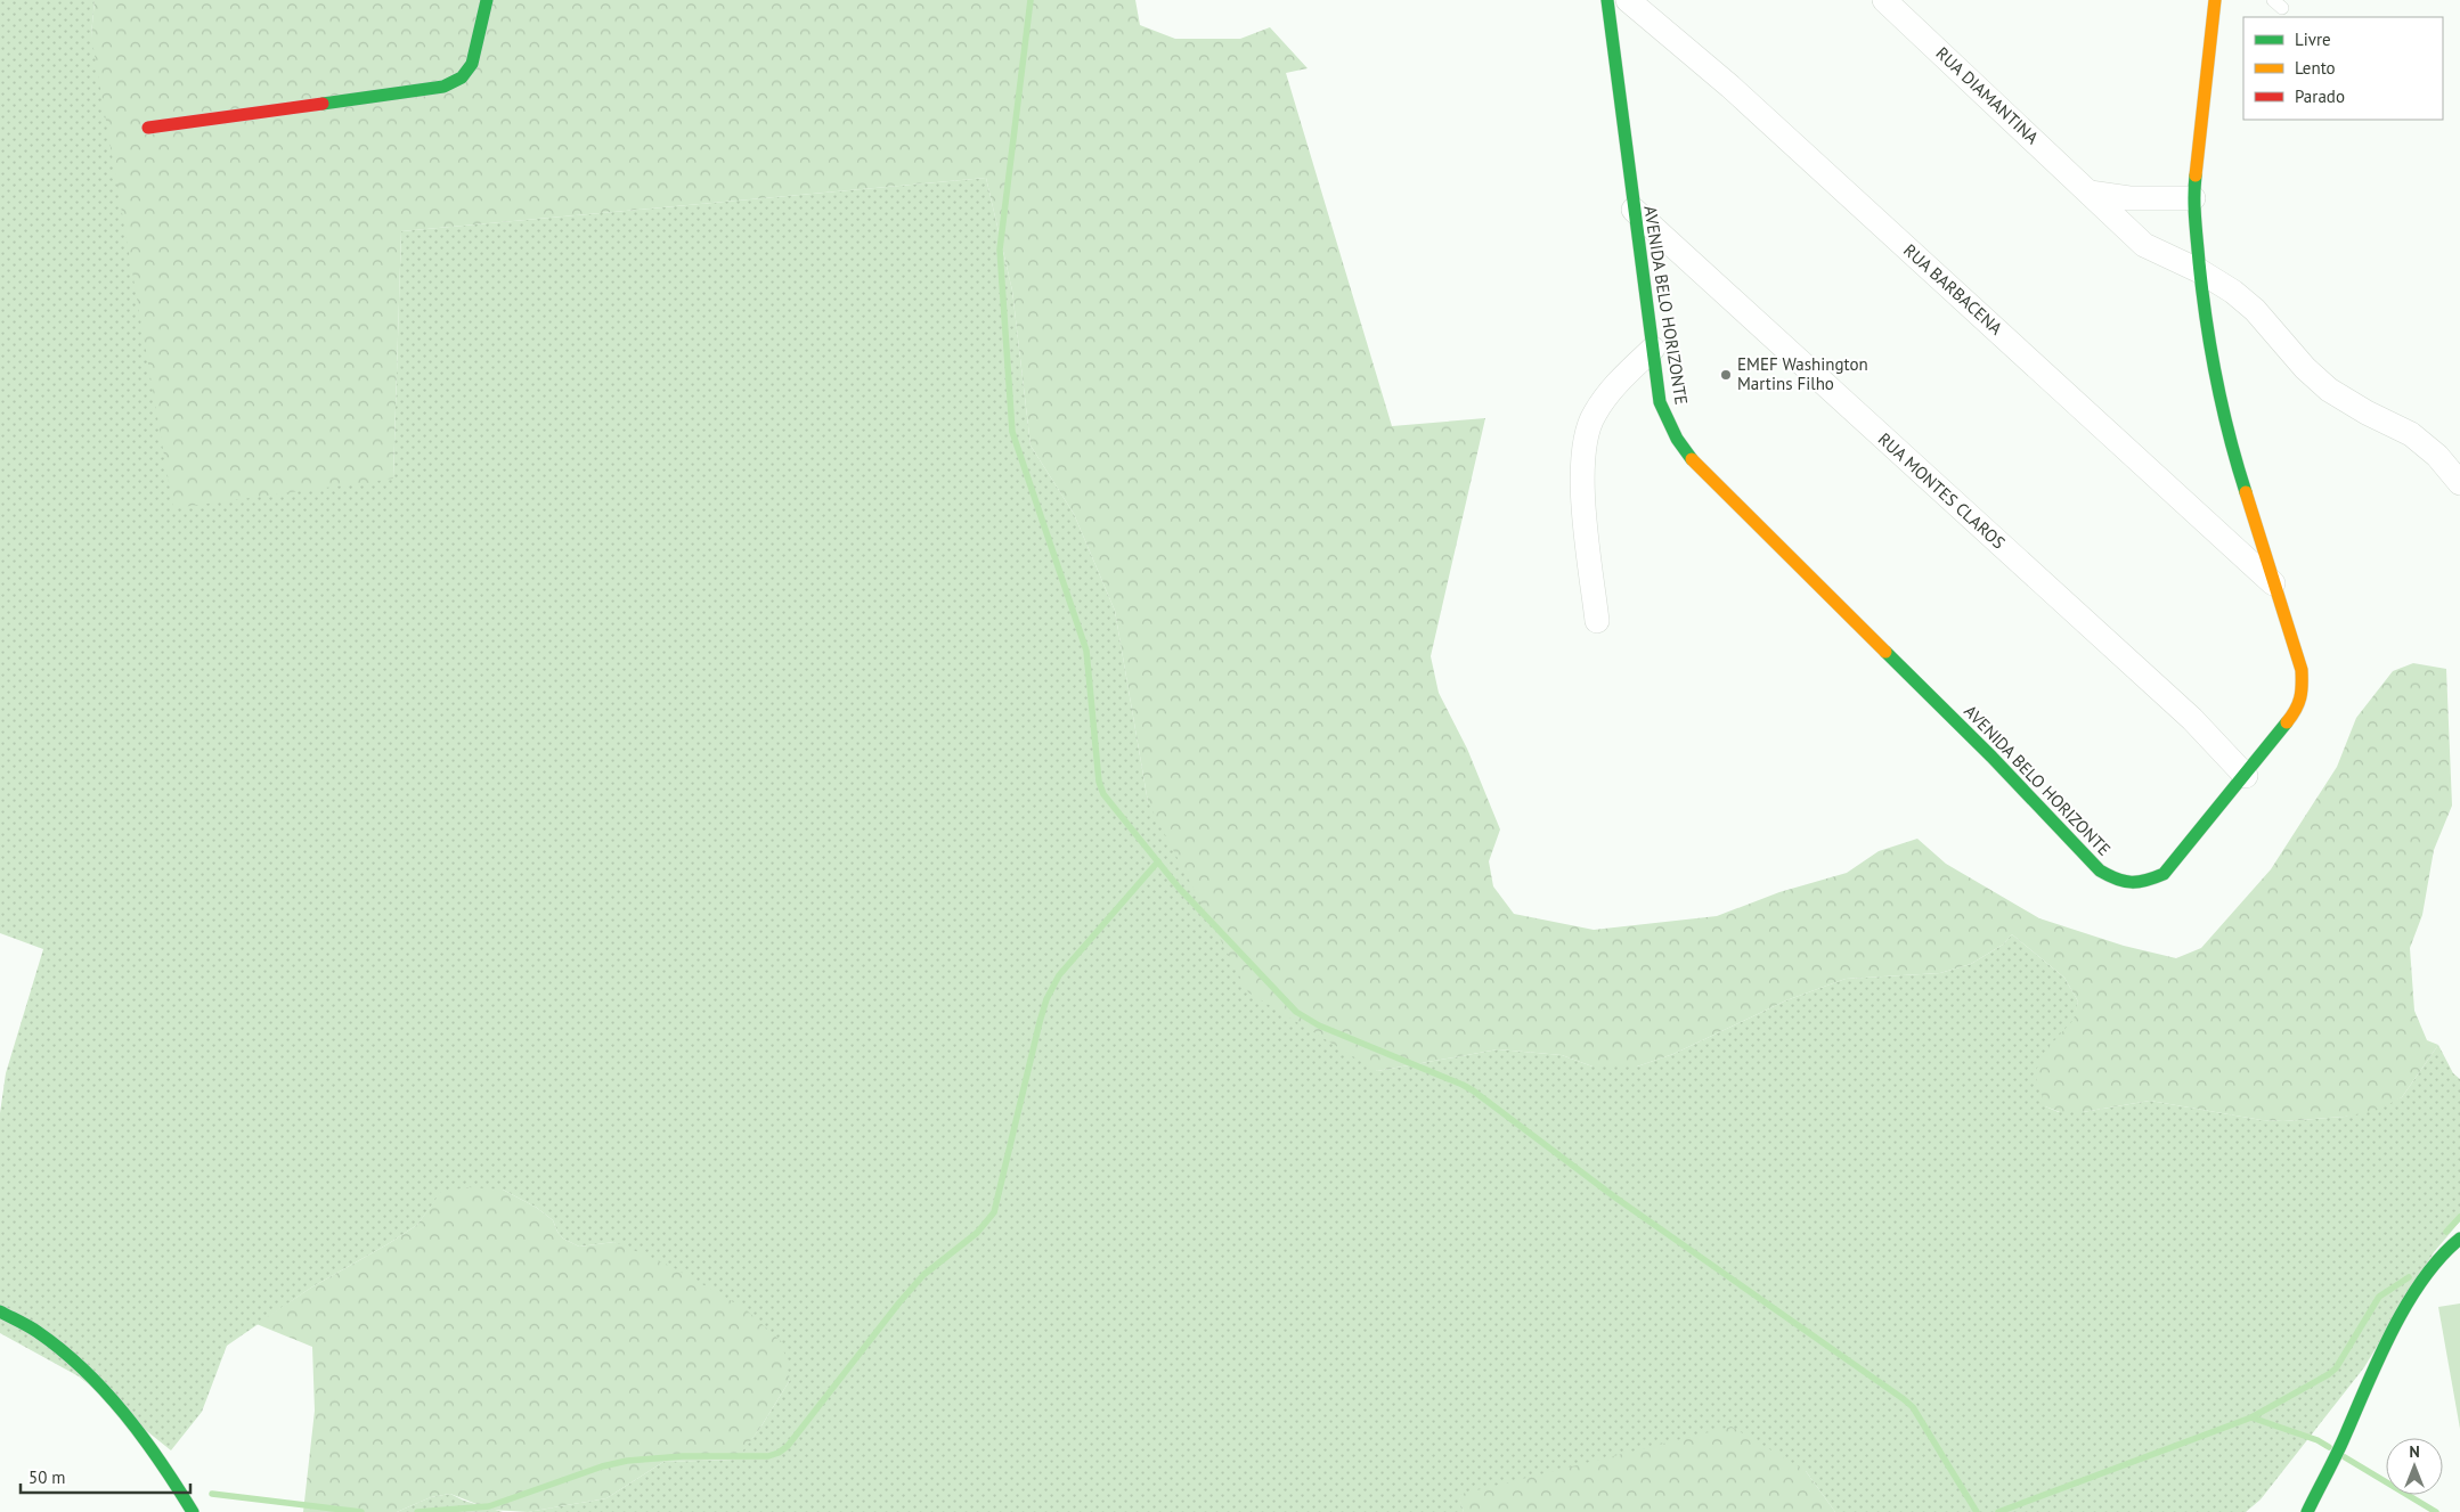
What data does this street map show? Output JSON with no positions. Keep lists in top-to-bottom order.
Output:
{
  "streets": {
    "street": [
      "RUA DIAMANTINA",
      "RUA BARBACENA",
      "AVENIDA BELO HORIZONTE",
      "RUA MONTES CLAROS"
    ]
  },
  "crossings": [
    ["RUA DIAMANTINA", "AVENIDA BELO HORIZONTE"],
    ["RUA BARBACENA", "AVENIDA BELO HORIZONTE"],
    ["AVENIDA BELO HORIZONTE", "RUA MONTES CLAROS"]
  ],
  "places": ["EMEF Washington Martins Filho"],
  "legend": ["Livre", "Lento", "Parado"],
  "scale_bar": "50 m",
  "north": "top"
}
